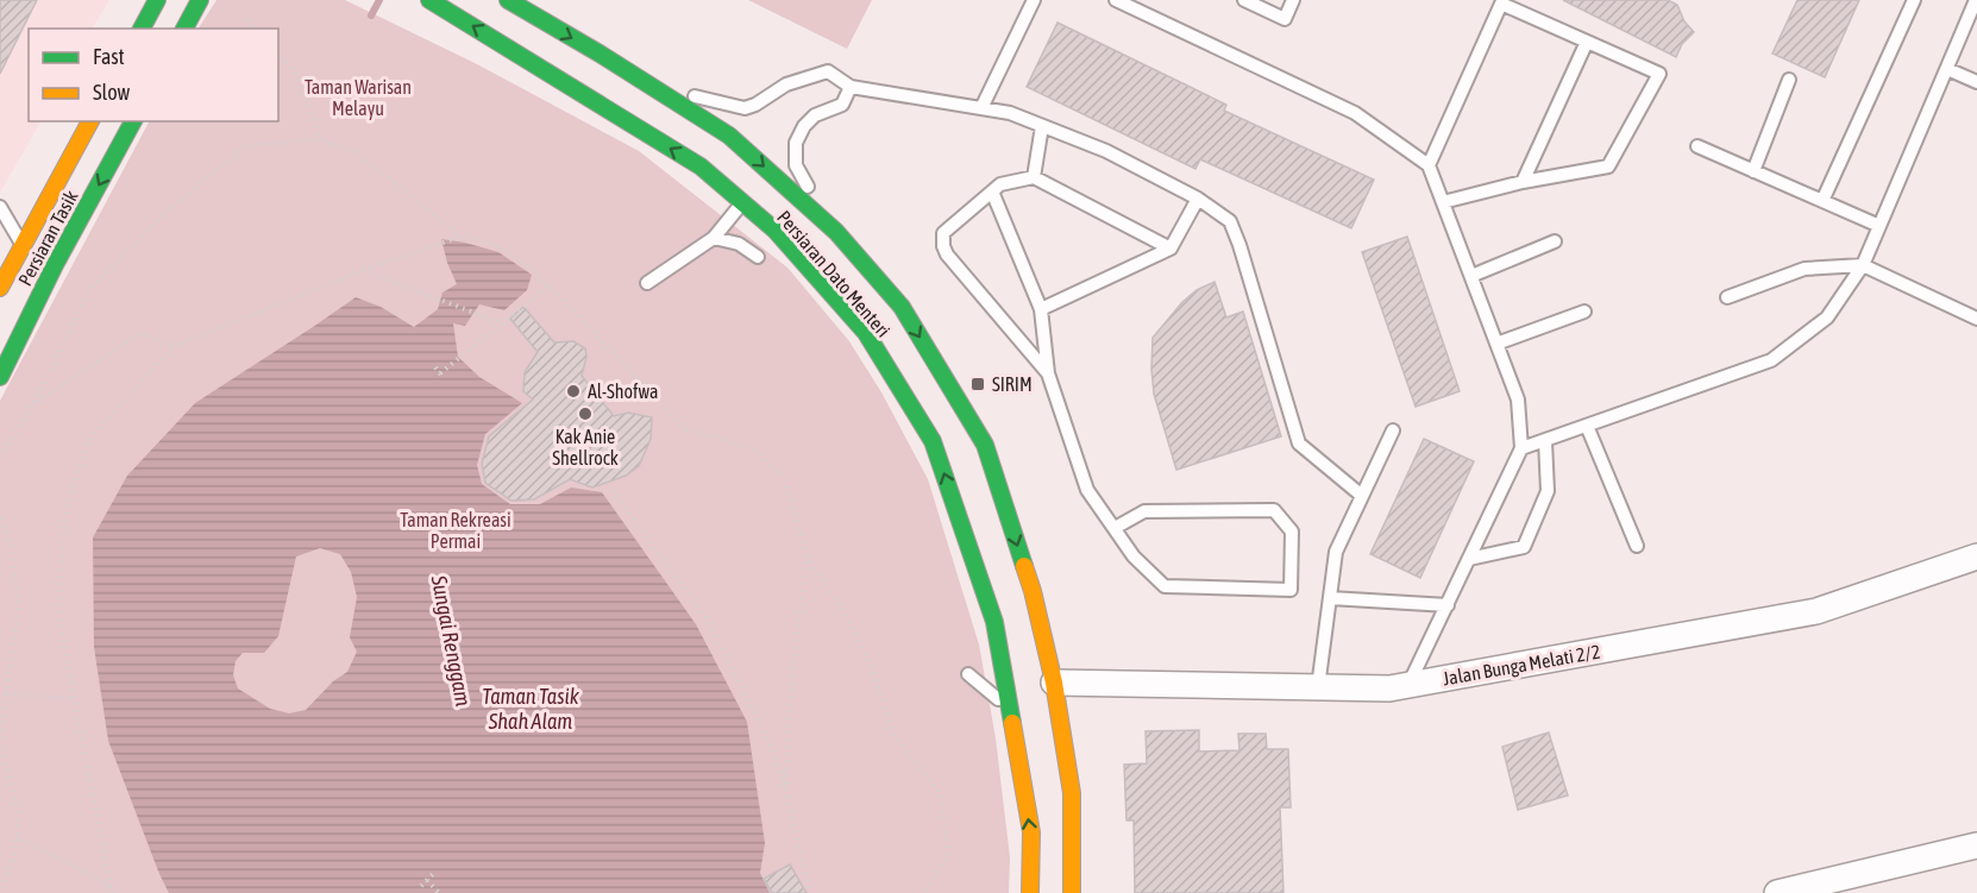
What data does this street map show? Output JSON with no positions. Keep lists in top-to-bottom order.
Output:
{
  "streets": {
    "main road": ["Persiaran Tasik", "Persiaran Dato Menteri"],
    "street": ["Jalan Bunga Melati 2/2"]
  },
  "crossings": [
    ["Persiaran Dato Menteri", "Jalan Bunga Melati 2/2"]
  ],
  "water": ["Sungai Renggam", "Taman Tasik Shah Alam"],
  "parks": ["Taman Warisan Melayu", "Taman Rekreasi Permai"],
  "places": {
    "transit": ["SIRIM"],
    "other": ["Al-Shofwa", "Kak Anie Shellrock"]
  },
  "legend": ["Fast", "Slow"]
}
